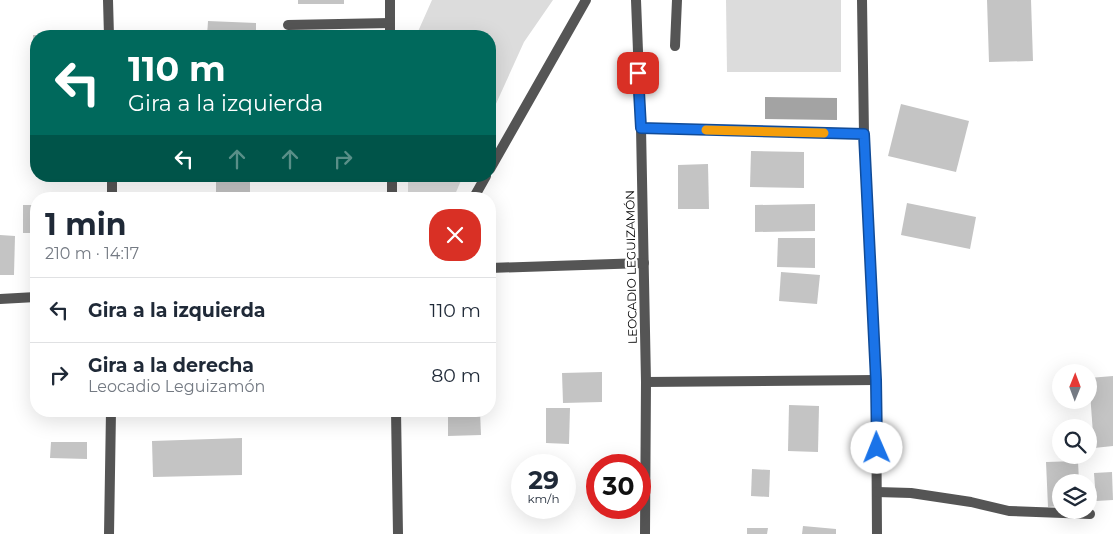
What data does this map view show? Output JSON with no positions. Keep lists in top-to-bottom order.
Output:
{
  "streets": {
    "street": ["LEOCADIO LEGUIZAMÓN"]
  },
  "north": "top",
  "page": {
    "turn": ["110 m", "Gira a la izquierda"],
    "heading": ["1 min", "210 m · 14:17"],
    "list": [
      {
        "name": "Gira a la izquierda",
        "value": "110 m"
      },
      {
        "name": "Gira a la derecha",
        "note": "Leocadio Leguizamón",
        "value": "80 m"
      }
    ],
    "speed": "29 km/h",
    "limit": "30"
  }
}
